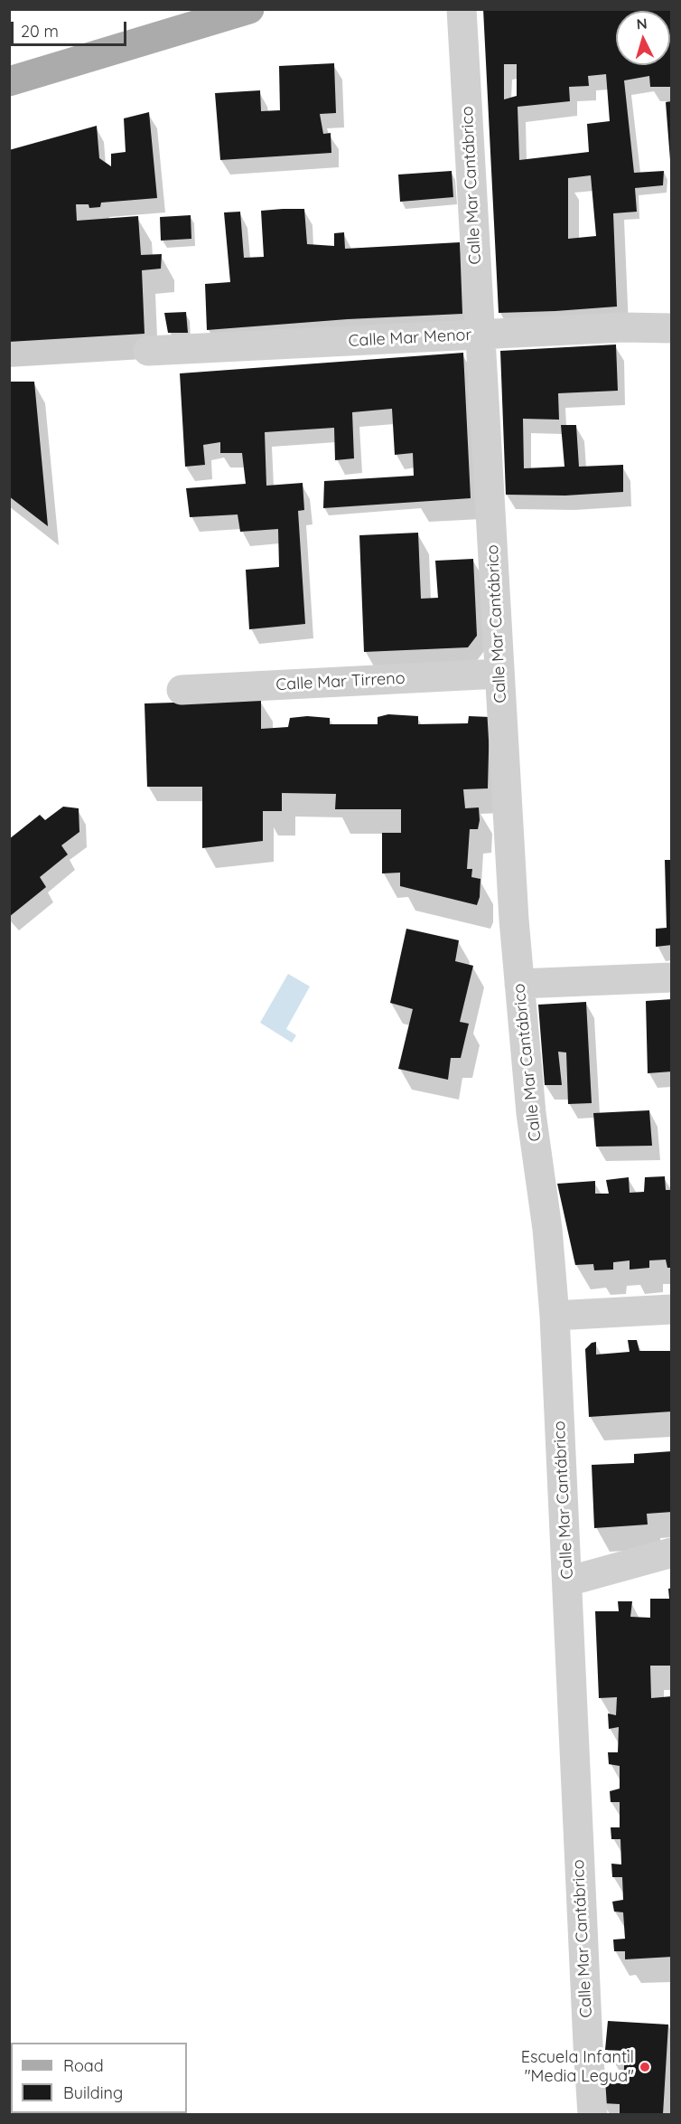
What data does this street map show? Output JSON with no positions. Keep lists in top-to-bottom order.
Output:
{
  "streets": {
    "street": ["Calle Mar Cantábrico", "Calle Mar Menor", "Calle Mar Tirreno"]
  },
  "crossings": [
    ["Calle Mar Cantábrico", "Calle Mar Menor"],
    ["Calle Mar Cantábrico", "Calle Mar Tirreno"]
  ],
  "places": ["Escuela Infantil \"Media Legua\""],
  "legend": ["Road", "Building"],
  "scale_bar": "20 m",
  "north": "top"
}
